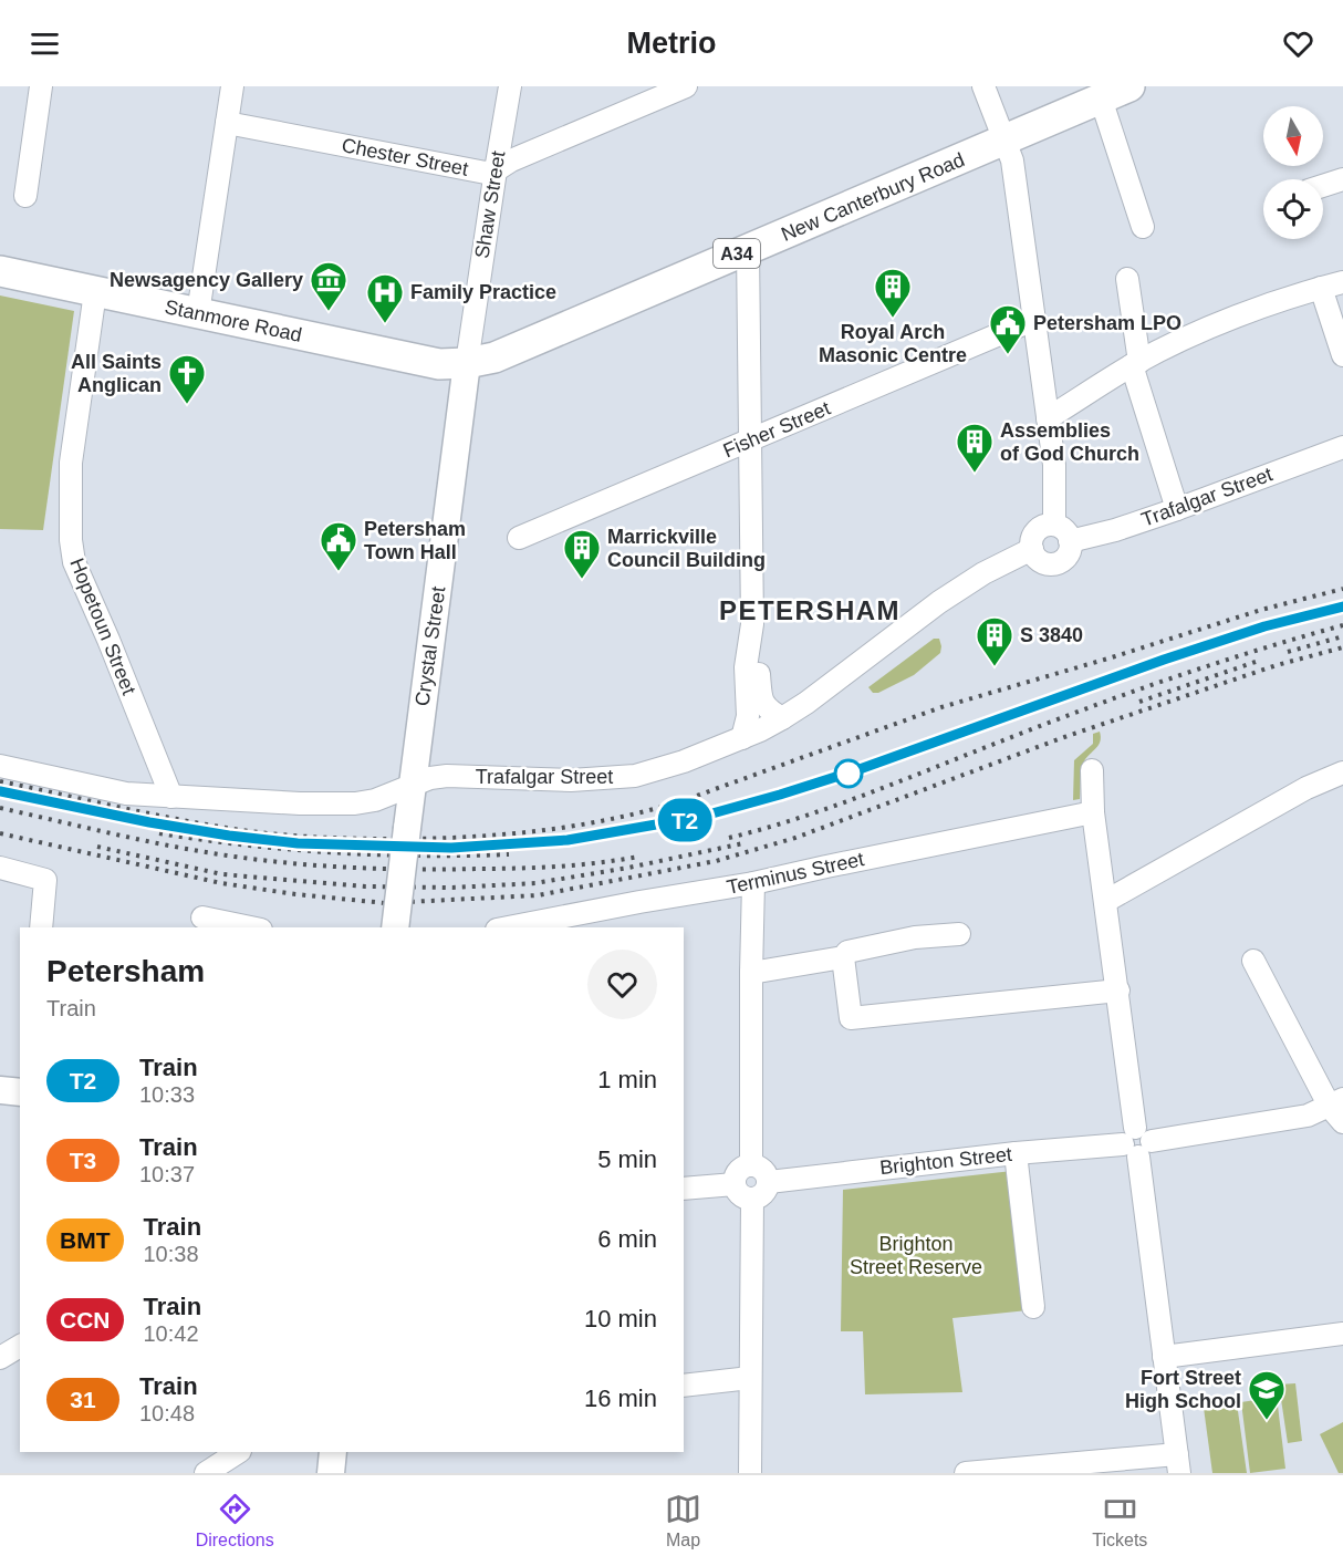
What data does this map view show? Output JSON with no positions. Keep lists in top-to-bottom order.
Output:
{
  "streets": {
    "highway": ["New Canterbury Road", "A34", "Stanmore Road"],
    "main road": ["Crystal Street"],
    "street": [
      "Chester Street",
      "Shaw Street",
      "Fisher Street",
      "Trafalgar Street",
      "Hopetoun Street",
      "Terminus Street",
      "Brighton Street"
    ]
  },
  "crossings": [
    ["Chester Street", "Shaw Street"],
    ["New Canterbury Road", "Shaw Street"],
    ["New Canterbury Road", "Stanmore Road"],
    ["New Canterbury Road", "Crystal Street"],
    ["Shaw Street", "Stanmore Road"],
    ["Shaw Street", "Crystal Street"],
    ["Stanmore Road", "Hopetoun Street"],
    ["Stanmore Road", "Crystal Street"],
    ["Trafalgar Street", "Hopetoun Street"],
    ["Trafalgar Street", "Crystal Street"]
  ],
  "districts": ["PETERSHAM"],
  "parks": ["Brighton Street Reserve"],
  "places": {
    "museum": ["Newsagency Gallery"],
    "building": [
      "Royal Arch Masonic Centre",
      "Assemblies of God Church",
      "Marrickville Council Building",
      "S 3840"
    ],
    "hospital": ["Family Practice"],
    "public building": ["Petersham LPO", "Petersham Town Hall"],
    "church": ["All Saints Anglican"],
    "school or university": ["Fort Street High School"]
  },
  "north": "bottom",
  "page": {
    "header": "Metrio",
    "on_map": "T2",
    "heading": ["Petersham", "Train"],
    "list": [
      {
        "mark": "T2",
        "name": "Train",
        "note": "10:33",
        "value": "1 min"
      },
      {
        "mark": "T3",
        "name": "Train",
        "note": "10:37",
        "value": "5 min"
      },
      {
        "mark": "BMT",
        "name": "Train",
        "note": "10:38",
        "value": "6 min"
      },
      {
        "mark": "CCN",
        "name": "Train",
        "note": "10:42",
        "value": "10 min"
      },
      {
        "mark": "31",
        "name": "Train",
        "note": "10:48",
        "value": "16 min"
      }
    ],
    "tabs": ["Directions", "Map", "Tickets"]
  }
}
